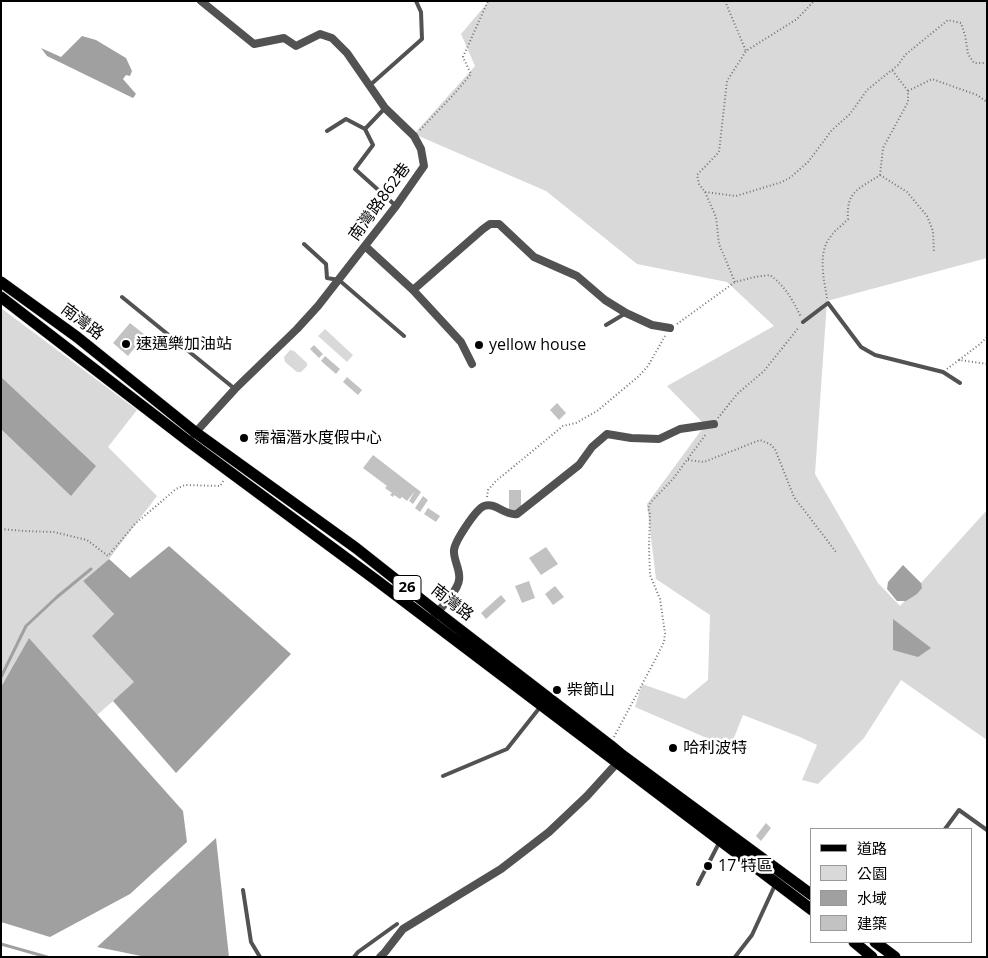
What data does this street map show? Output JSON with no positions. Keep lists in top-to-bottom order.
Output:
{
  "streets": {
    "main road": ["南灣路", "26"],
    "street": ["南灣路862巷"]
  },
  "crossings": [
    ["南灣路862巷", "南灣路"]
  ],
  "places": [
    "速邁樂加油站",
    "yellow house",
    "霈福潛水度假中心",
    "柴節山",
    "哈利波特",
    "17 特區"
  ],
  "legend": [
    "道路",
    "公園",
    "水域",
    "建築"
  ]
}
